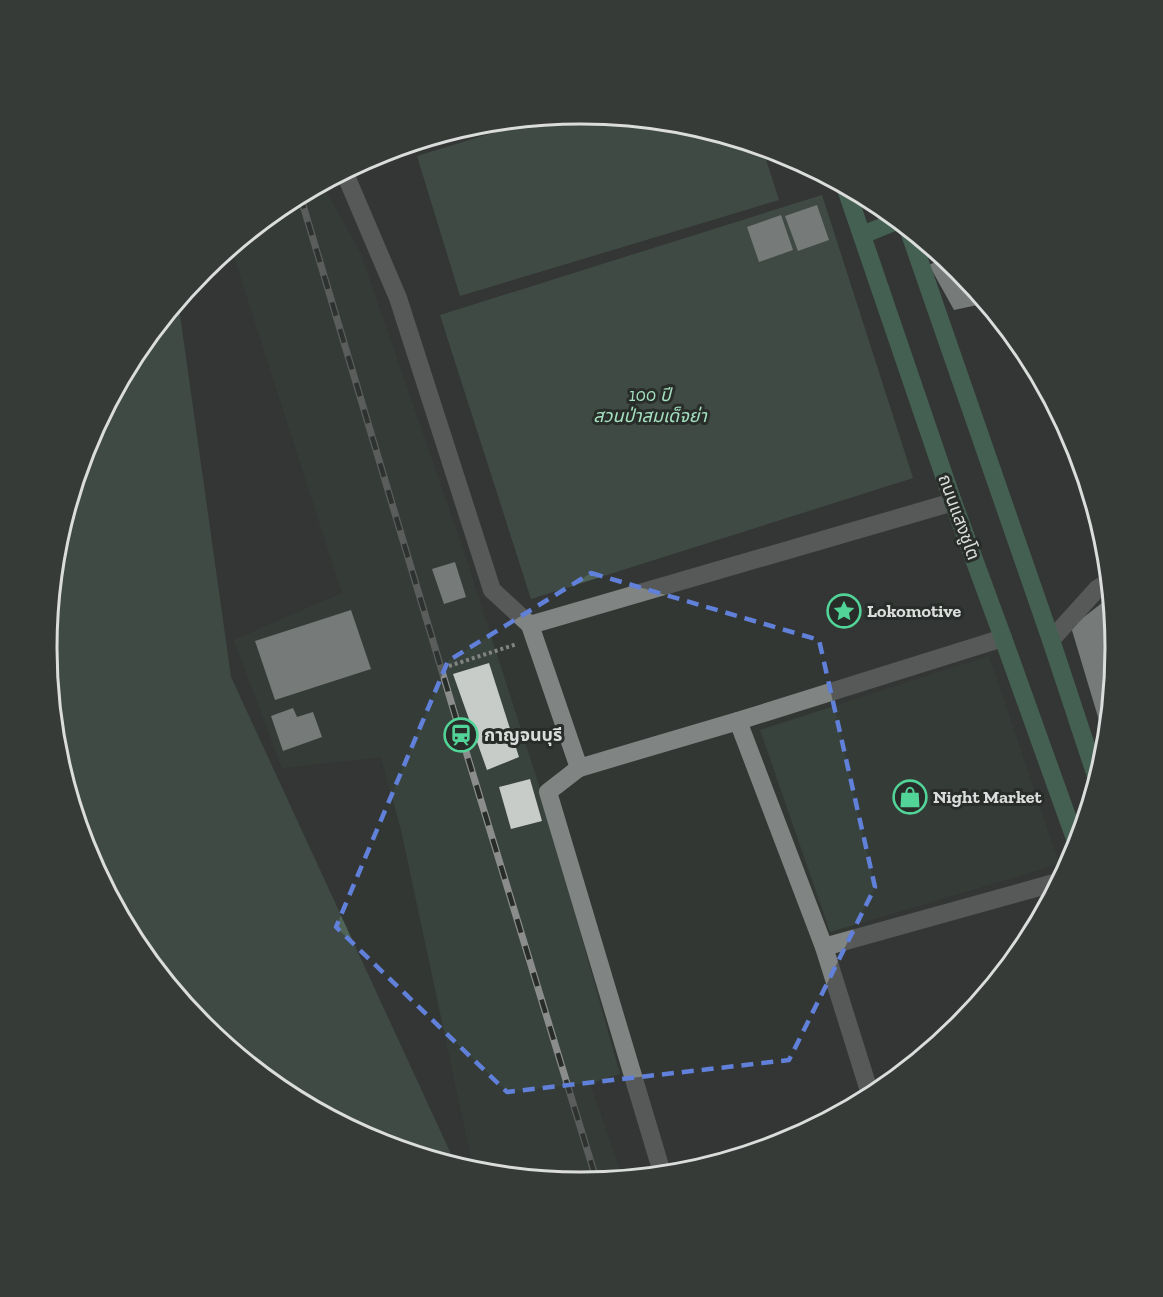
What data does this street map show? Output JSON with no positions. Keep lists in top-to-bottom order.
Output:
{
  "streets": {
    "main road": ["ถนนแสงชูโต"]
  },
  "parks": ["100 ปี สวนป่าสมเด็จย่า"],
  "places": {
    "place": ["Lokomotive"],
    "station": ["กาญจนบุรี"],
    "shop": ["Night Market"]
  }
}
